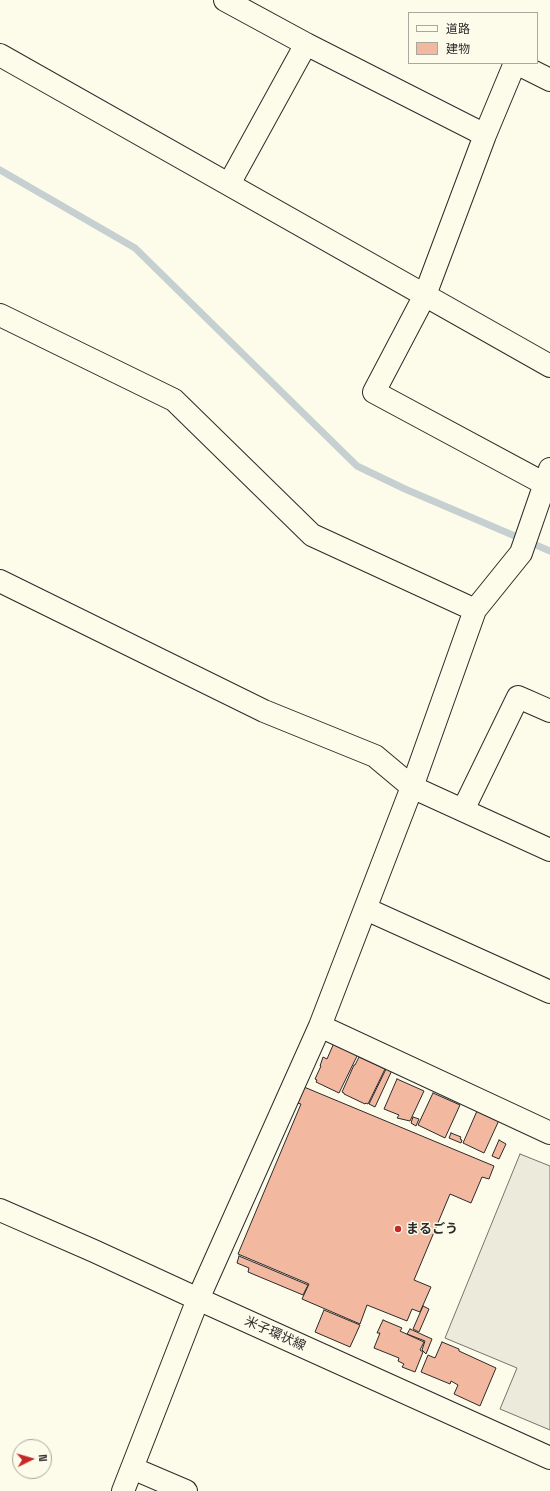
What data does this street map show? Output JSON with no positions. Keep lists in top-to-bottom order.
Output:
{
  "streets": {
    "street": ["米子環状線"]
  },
  "places": ["まるごう"],
  "legend": ["道路", "建物"],
  "north": "right"
}
